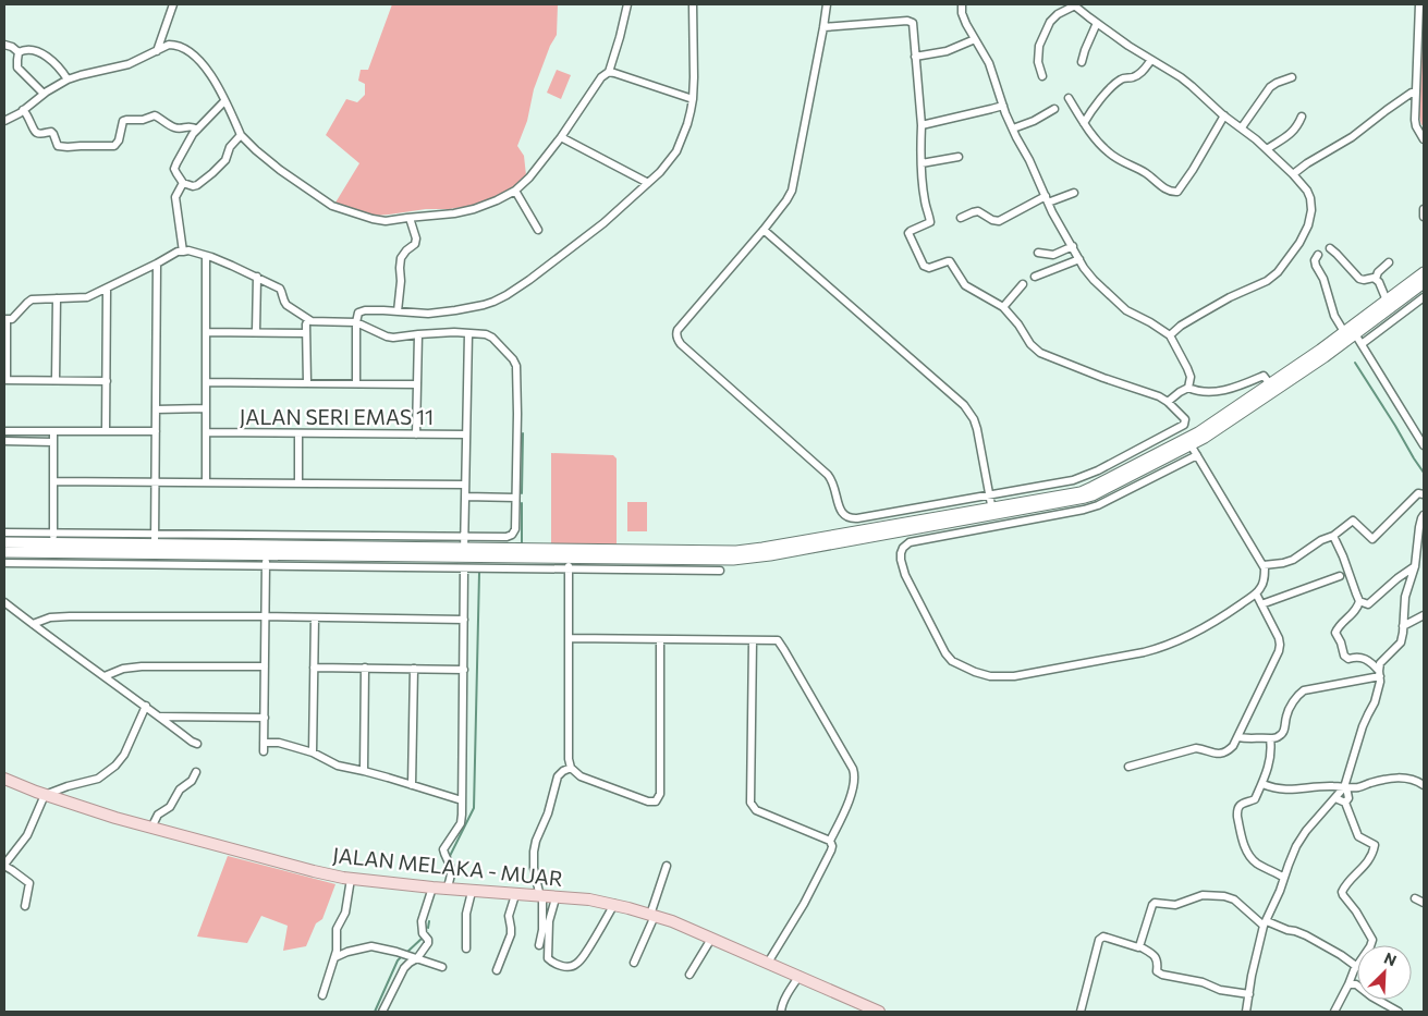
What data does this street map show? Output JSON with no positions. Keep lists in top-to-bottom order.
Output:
{
  "streets": {
    "main road": ["JALAN MELAKA - MUAR"],
    "street": ["JALAN SERI EMAS 11"]
  },
  "north": "top right"
}
